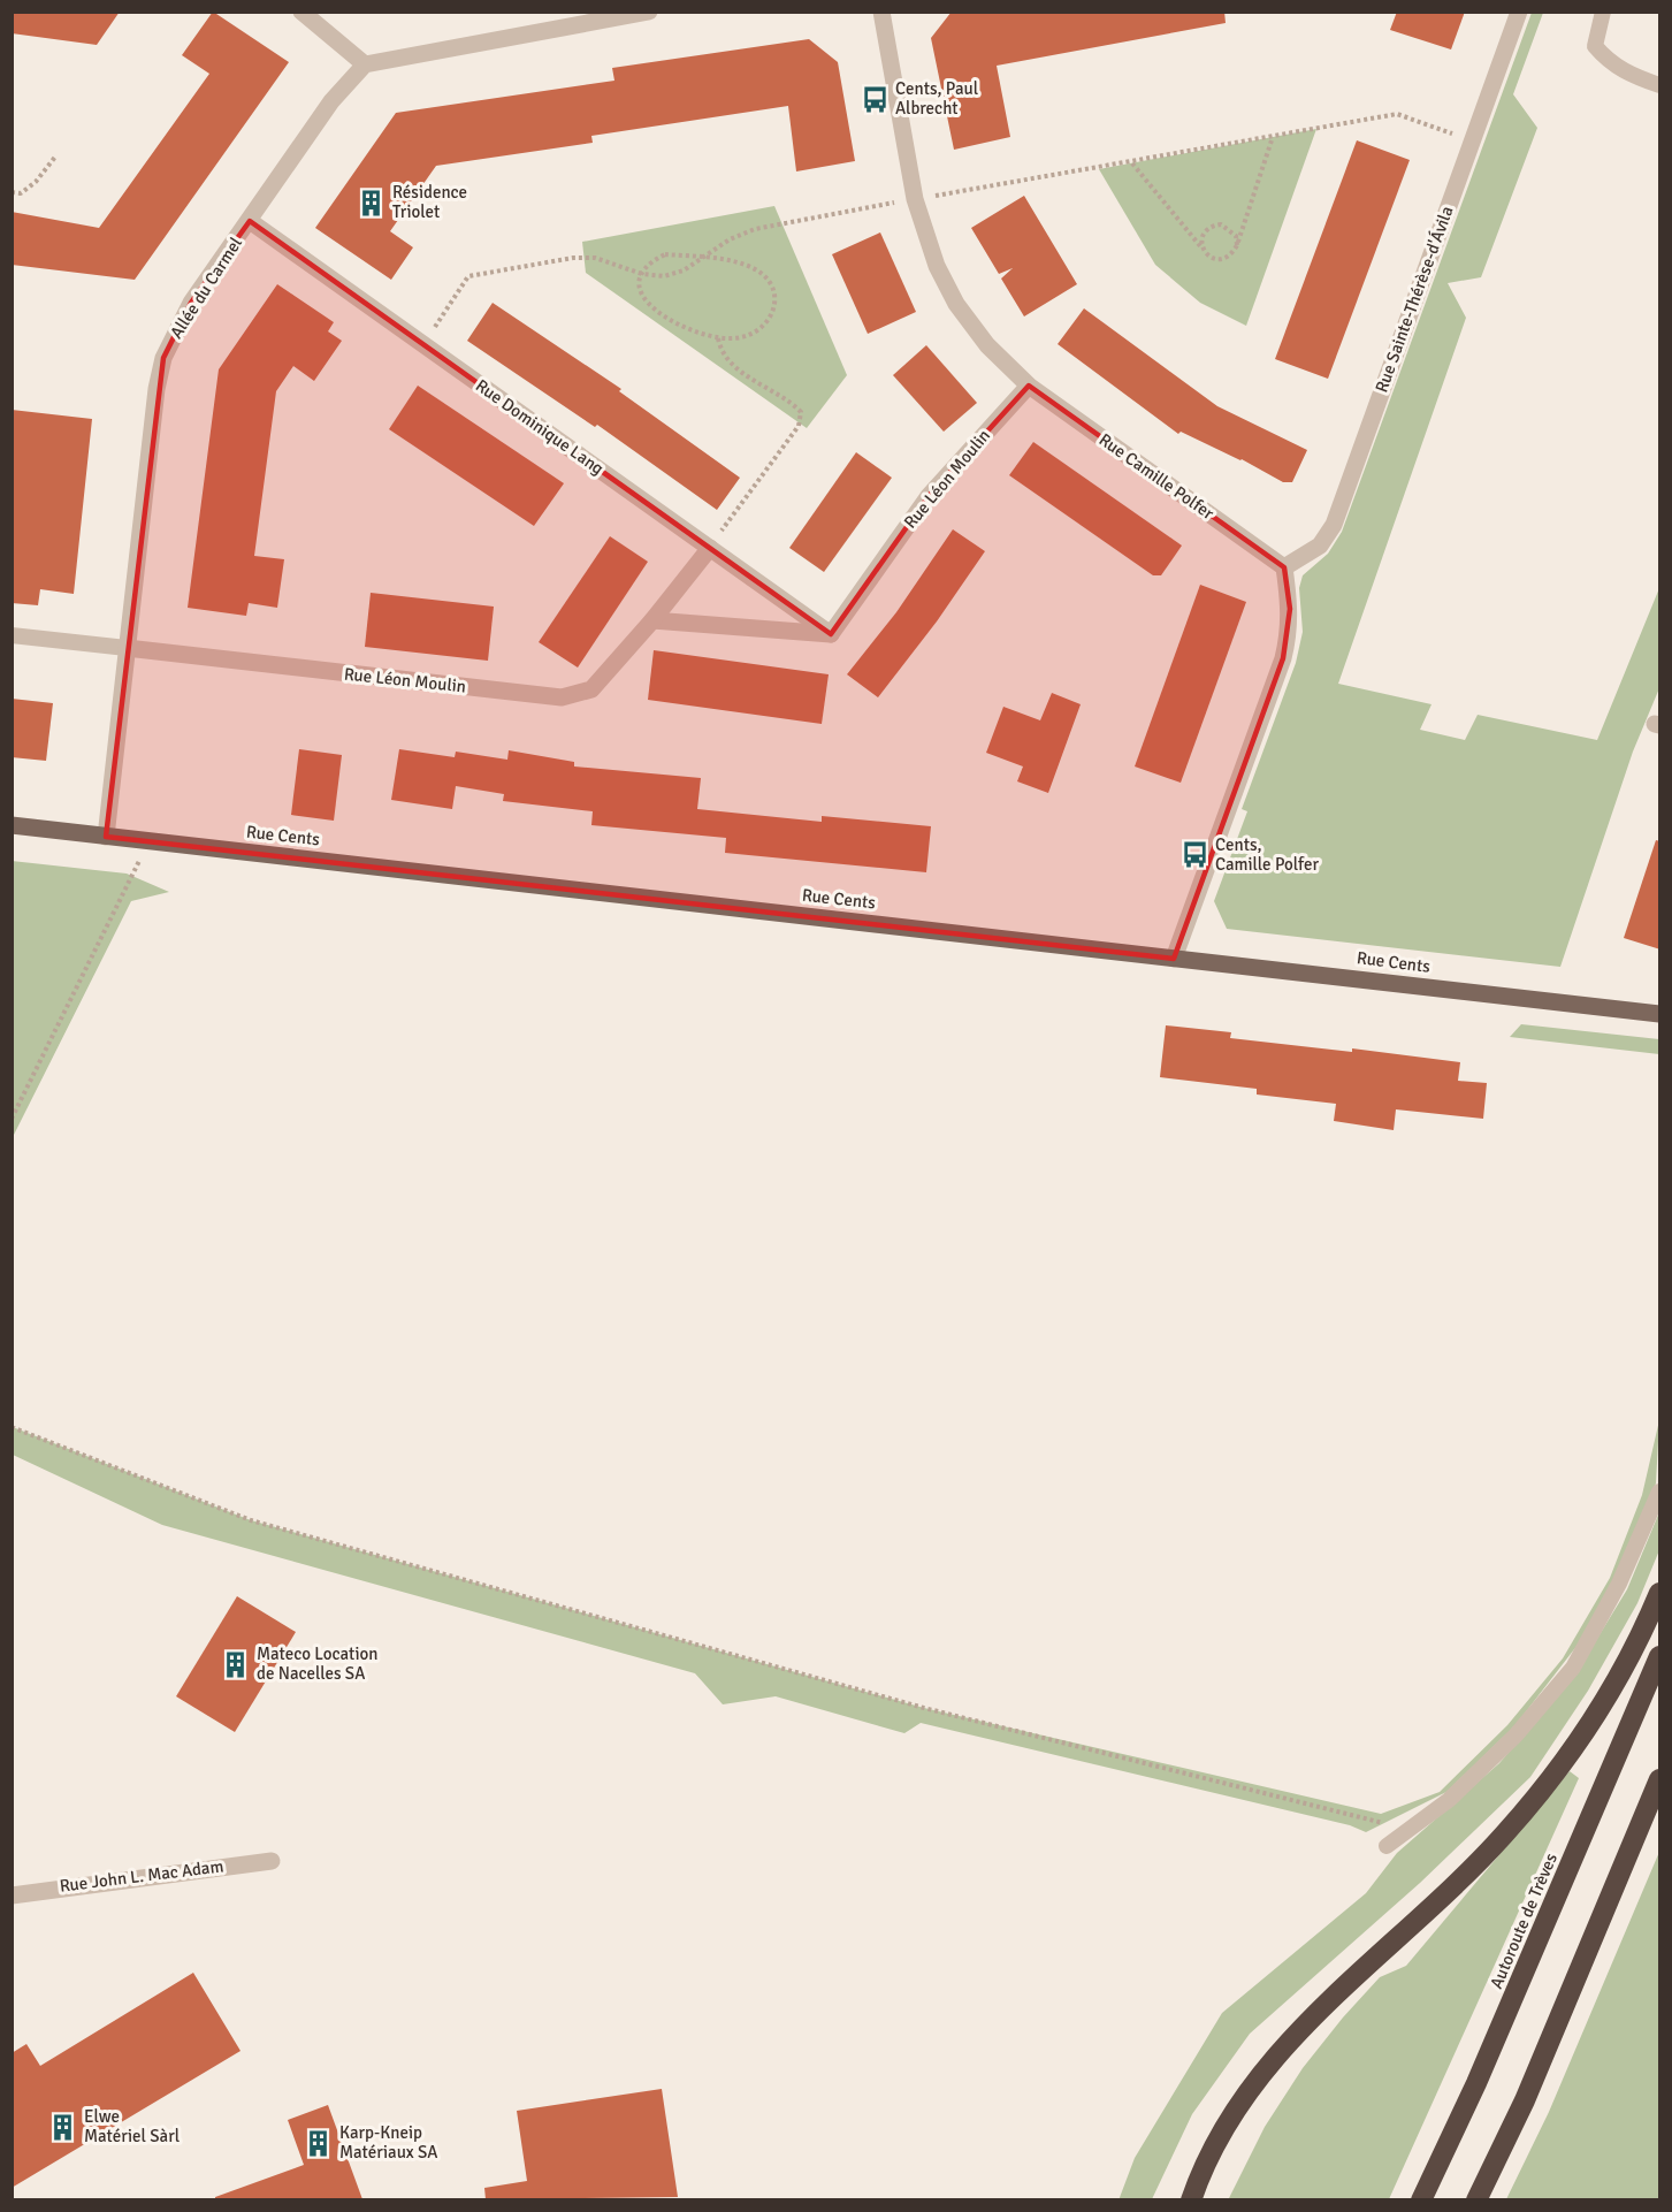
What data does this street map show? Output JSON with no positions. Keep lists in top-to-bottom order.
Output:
{
  "streets": {
    "highway": ["Autoroute de Trèves"],
    "main road": ["Rue Cents"],
    "street": [
      "Allée du Carmel",
      "Rue Sainte-Thérèse-d'Ávila",
      "Rue Dominique Lang",
      "Rue Camille Polfer",
      "Rue Léon Moulin",
      "Rue John L. Mac Adam"
    ]
  },
  "crossings": [
    ["Allée du Carmel", "Rue Dominique Lang"],
    ["Allée du Carmel", "Rue Léon Moulin"],
    ["Allée du Carmel", "Rue Cents"],
    ["Rue Sainte-Thérèse-d'Ávila", "Rue Camille Polfer"],
    ["Rue Dominique Lang", "Rue Léon Moulin"],
    ["Rue Camille Polfer", "Rue Léon Moulin"]
  ],
  "places": {
    "bus stop": ["Cents, Paul Albrecht", "Cents, Camille Polfer"],
    "building": [
      "Résidence Triolet",
      "Mateco Location de Nacelles SA",
      "Elwe Matériel Sàrl",
      "Karp-Kneip Matériaux SA"
    ]
  }
}
